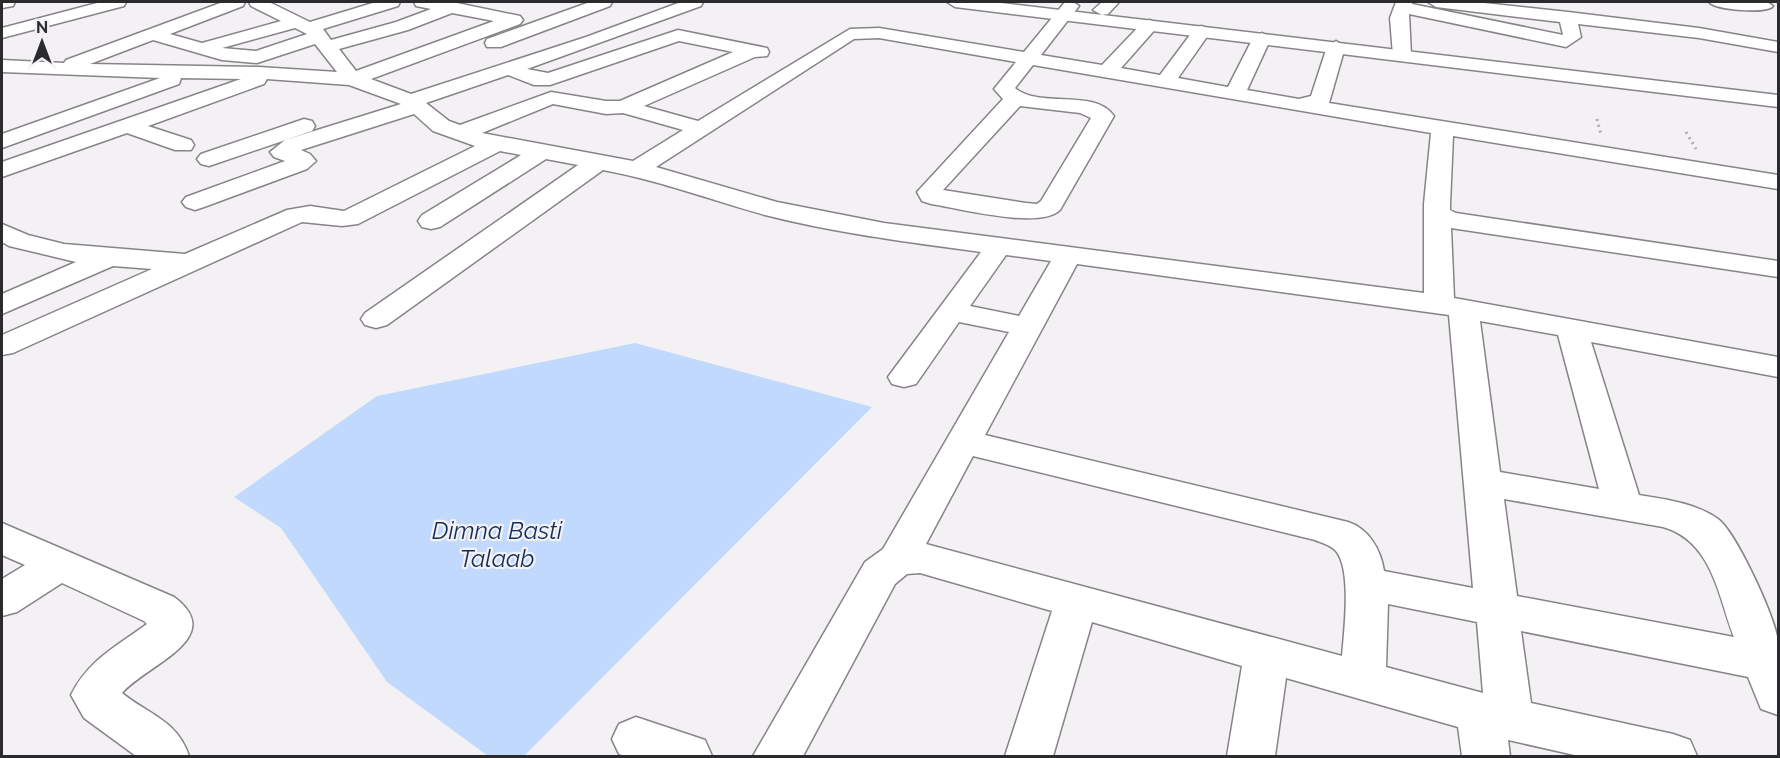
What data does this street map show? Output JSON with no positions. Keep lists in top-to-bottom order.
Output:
{
  "water": ["Dimna Basti Talaab"],
  "north": "top"
}
